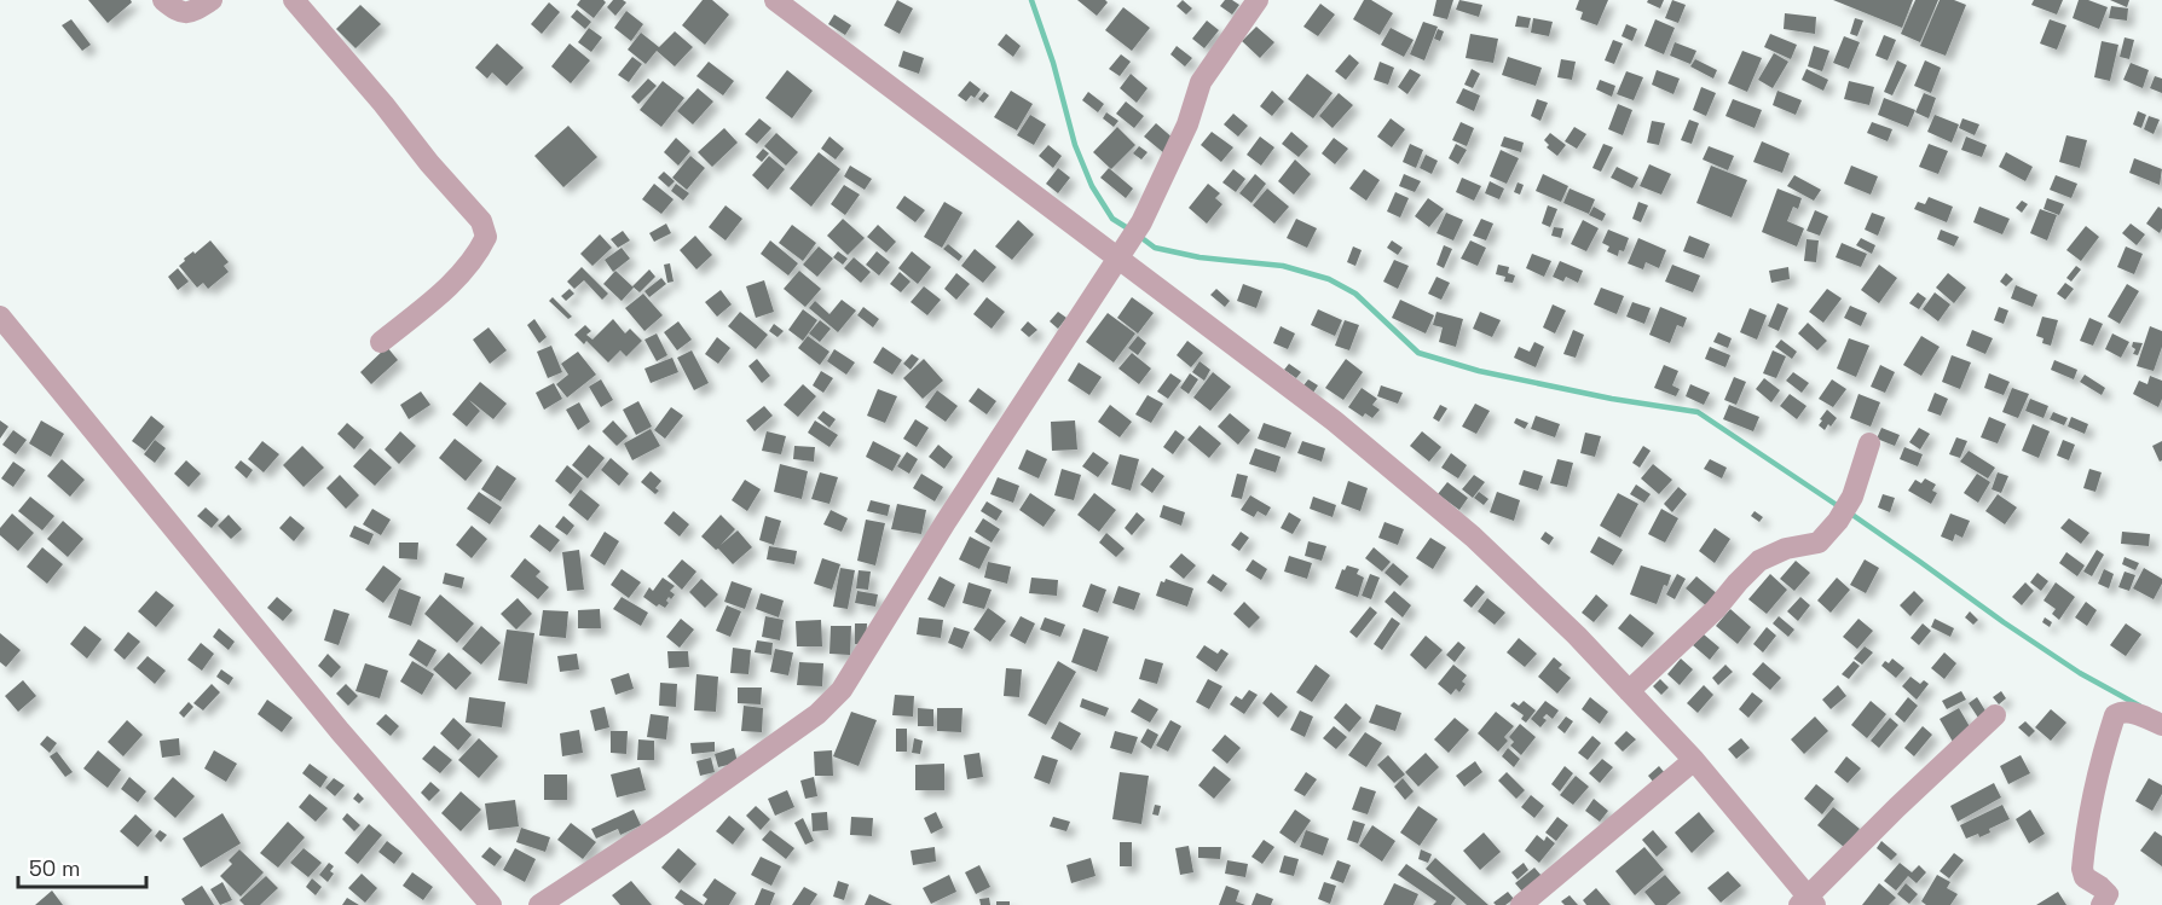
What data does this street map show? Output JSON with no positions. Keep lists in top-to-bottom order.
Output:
{
  "scale_bar": "50 m"
}
